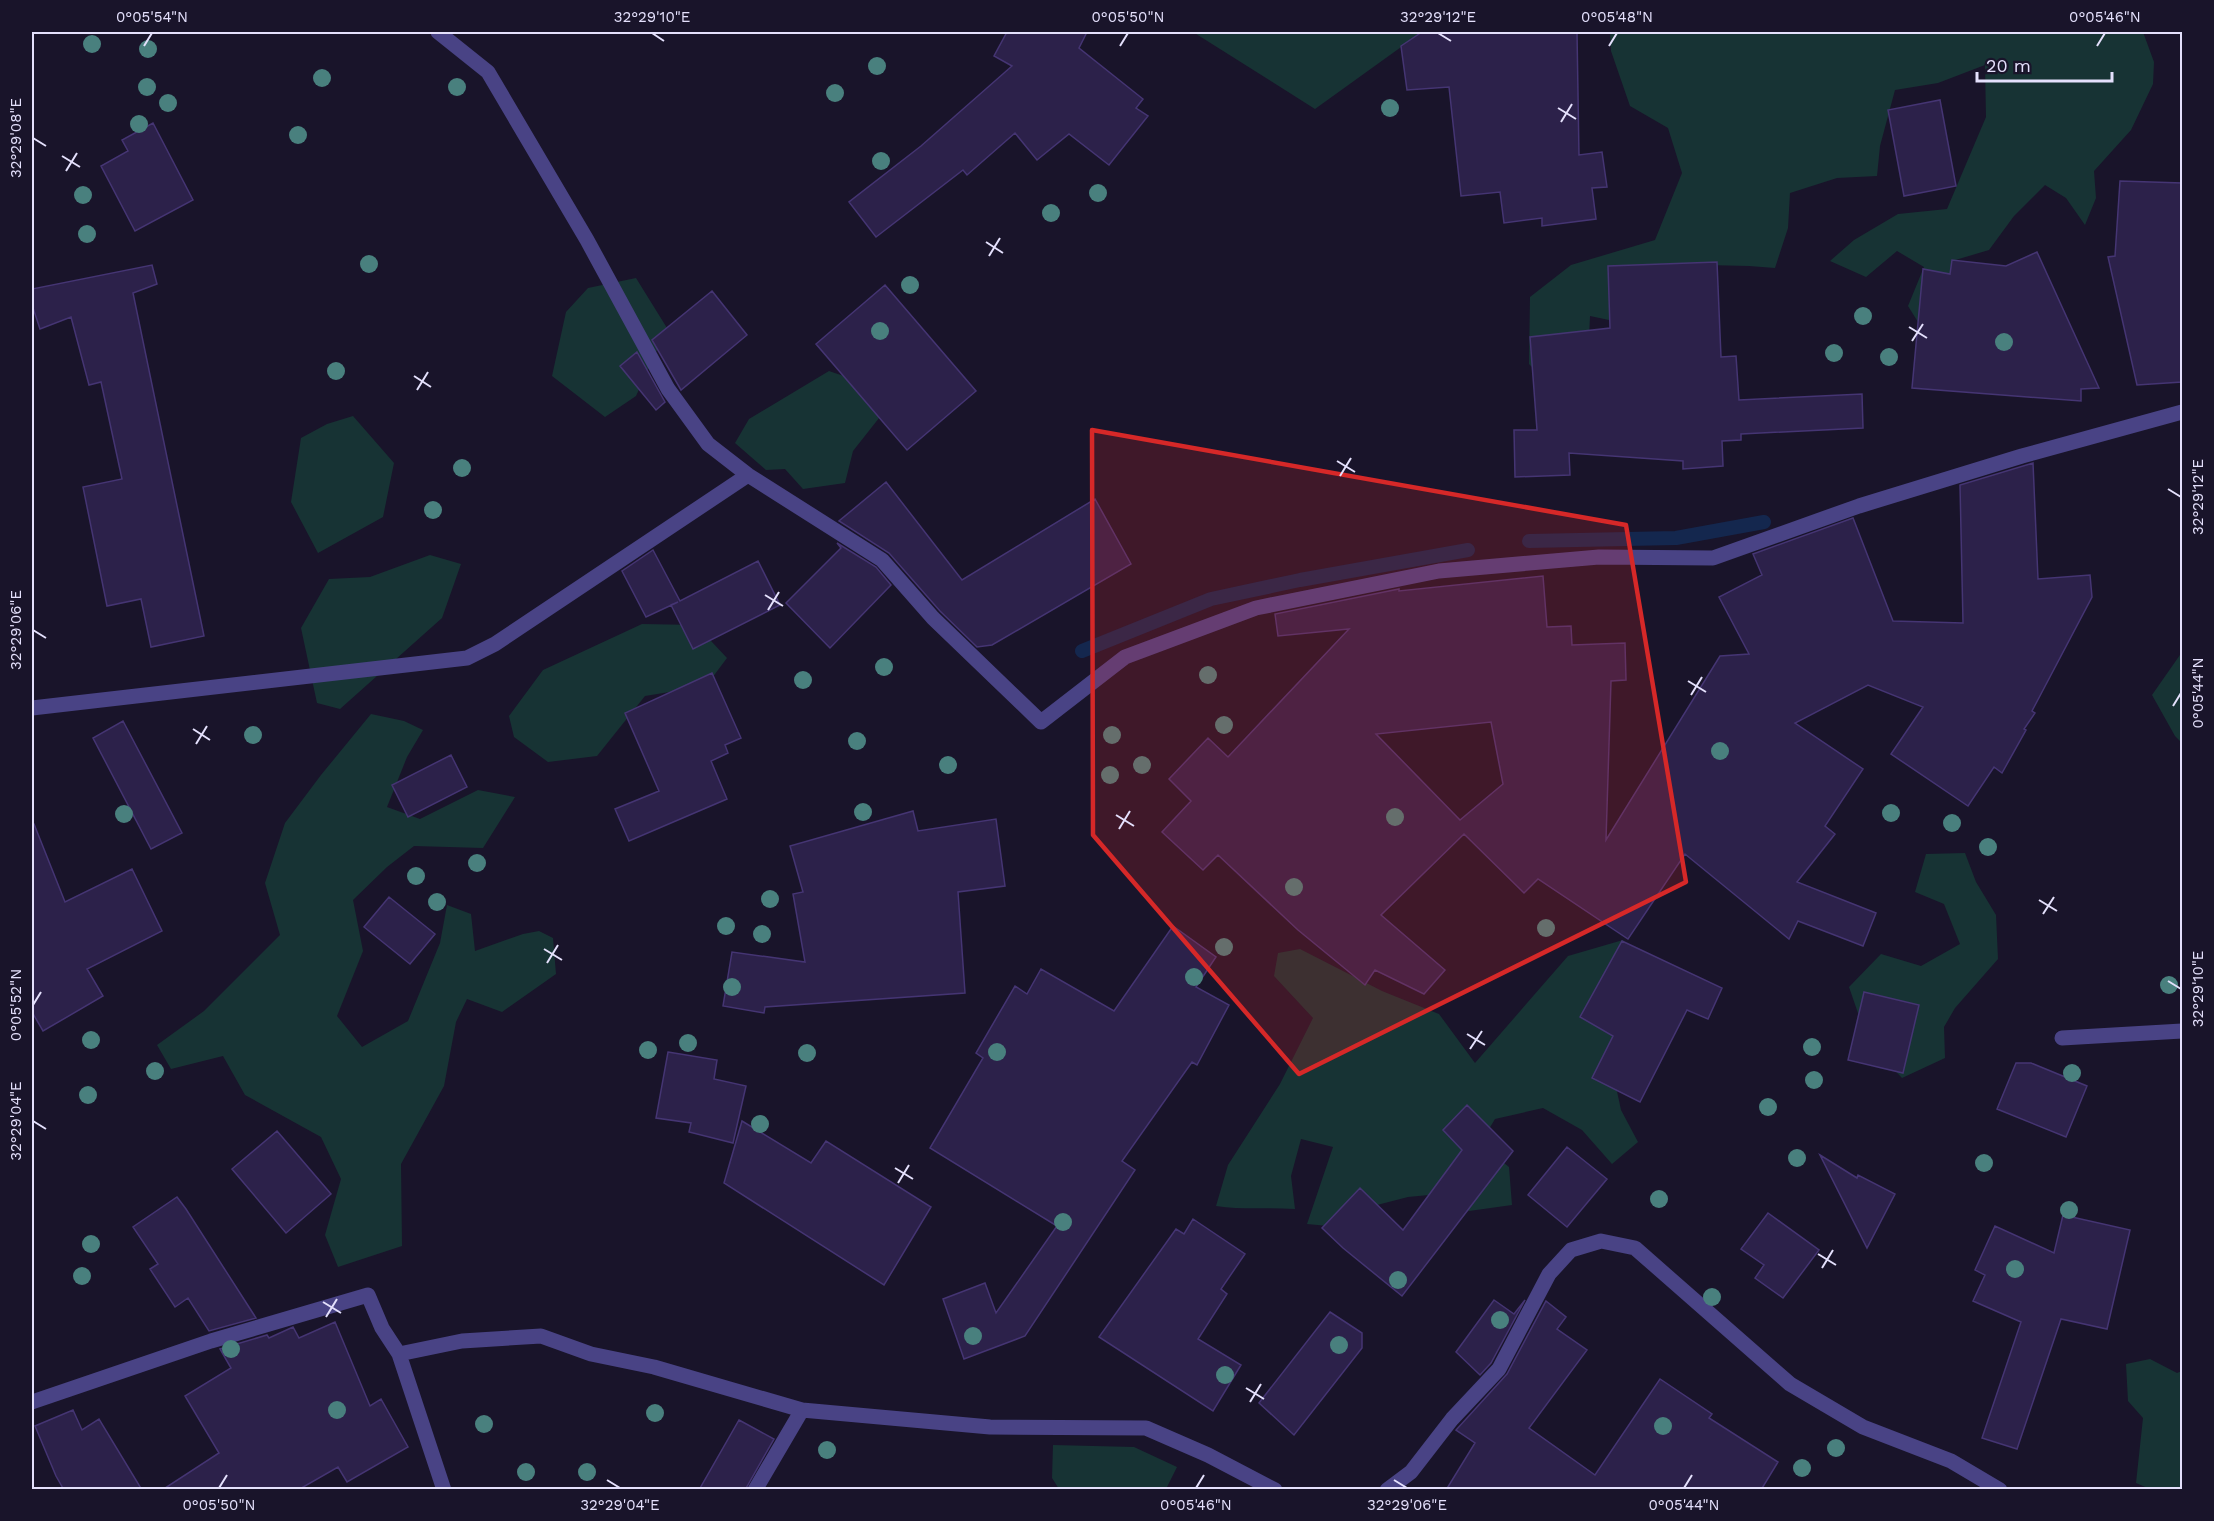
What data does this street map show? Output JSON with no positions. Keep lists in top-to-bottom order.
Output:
{
  "scale_bar": "20 m",
  "coordinates": [
    "0°05'54\"N",
    "32°29'10\"E",
    "0°05'50\"N",
    "32°29'12\"E",
    "0°05'48\"N",
    "0°05'46\"N",
    "32°29'08\"E",
    "32°29'06\"E",
    "0°05'44\"N",
    "0°05'52\"N",
    "32°29'04\"E"
  ]
}
